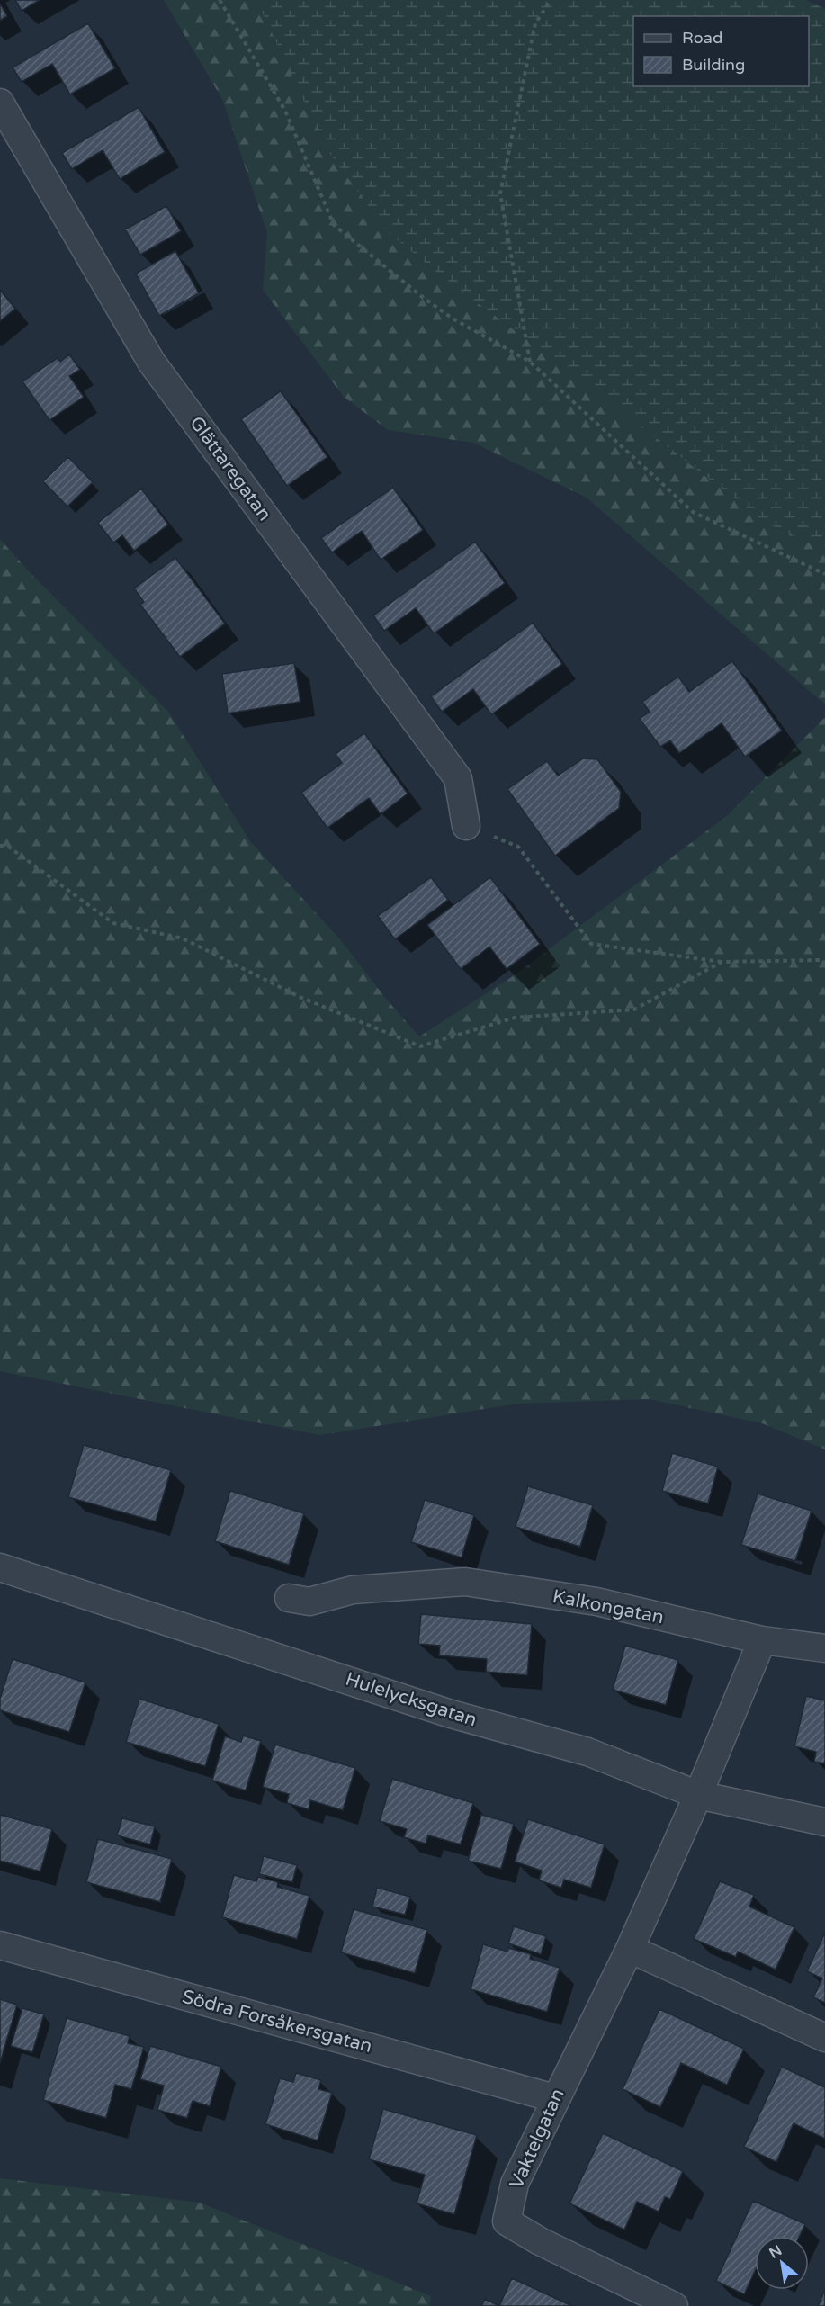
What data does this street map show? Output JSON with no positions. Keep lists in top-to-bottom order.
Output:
{
  "streets": {
    "street": [
      "Glättaregatan",
      "Kalkongatan",
      "Hulelycksgatan",
      "Södra Forsåkersgatan",
      "Vaktelgatan"
    ]
  },
  "crossings": [
    ["Hulelycksgatan", "Vaktelgatan"],
    ["Södra Forsåkersgatan", "Vaktelgatan"]
  ],
  "legend": ["Road", "Building"],
  "north": "top left"
}
